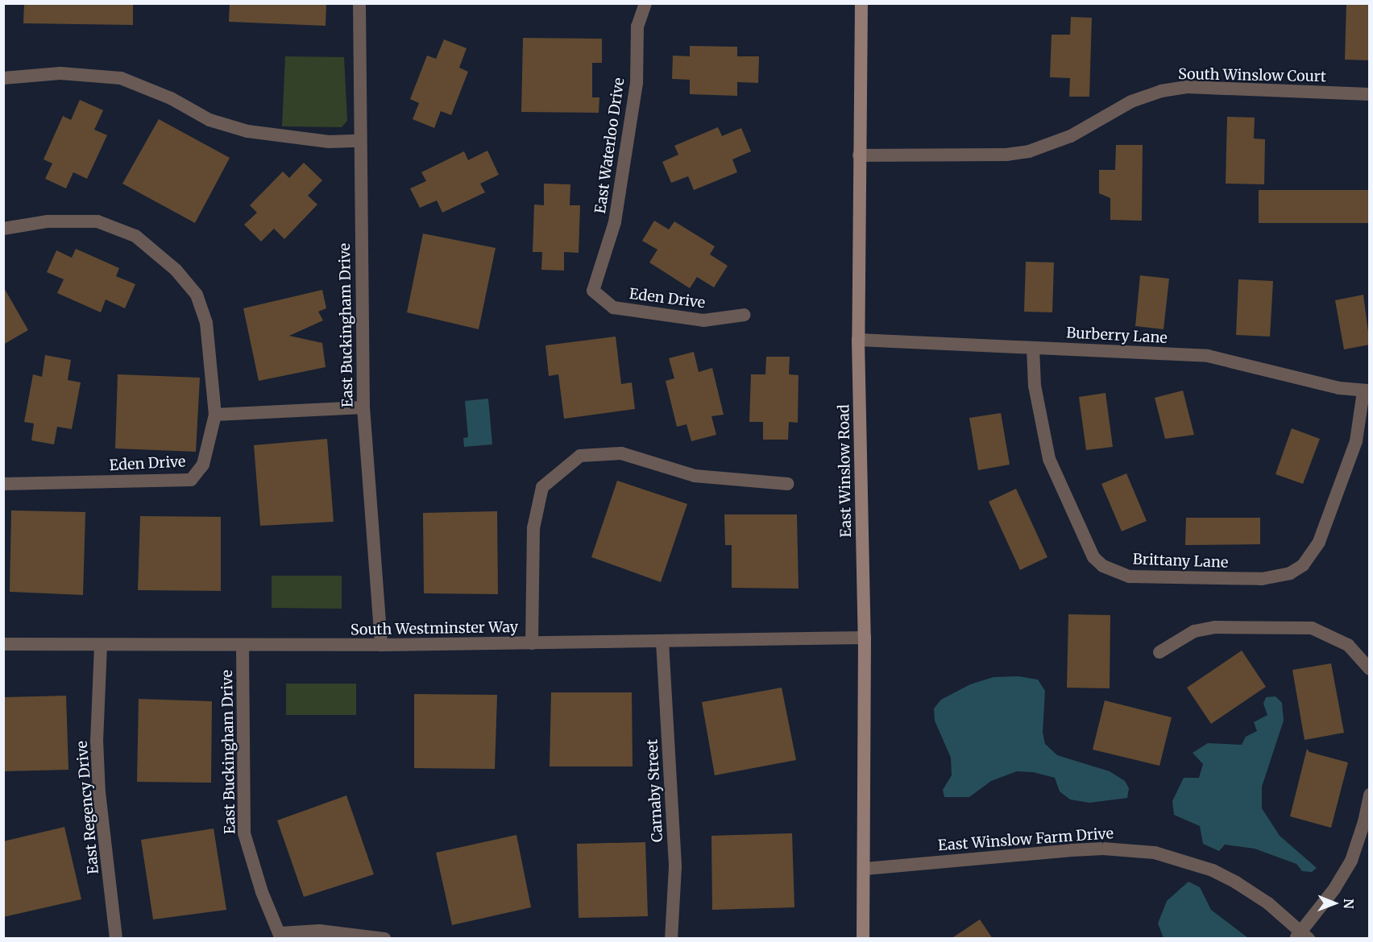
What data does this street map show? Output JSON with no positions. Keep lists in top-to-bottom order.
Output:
{
  "streets": {
    "main road": ["East Winslow Road"],
    "street": [
      "South Winslow Court",
      "East Waterloo Drive",
      "Eden Drive",
      "East Buckingham Drive",
      "Burberry Lane",
      "Brittany Lane",
      "South Westminster Way",
      "Carnaby Street",
      "East Regency Drive",
      "East Winslow Farm Drive"
    ]
  },
  "crossings": [
    ["South Winslow Court", "East Winslow Road"],
    ["East Waterloo Drive", "Eden Drive"],
    ["East Buckingham Drive", "South Westminster Way"],
    ["Burberry Lane", "East Winslow Road"],
    ["Burberry Lane", "Brittany Lane"],
    ["East Winslow Road", "South Westminster Way"],
    ["East Winslow Road", "East Winslow Farm Drive"],
    ["South Westminster Way", "Carnaby Street"],
    ["South Westminster Way", "East Regency Drive"]
  ],
  "north": "right"
}
